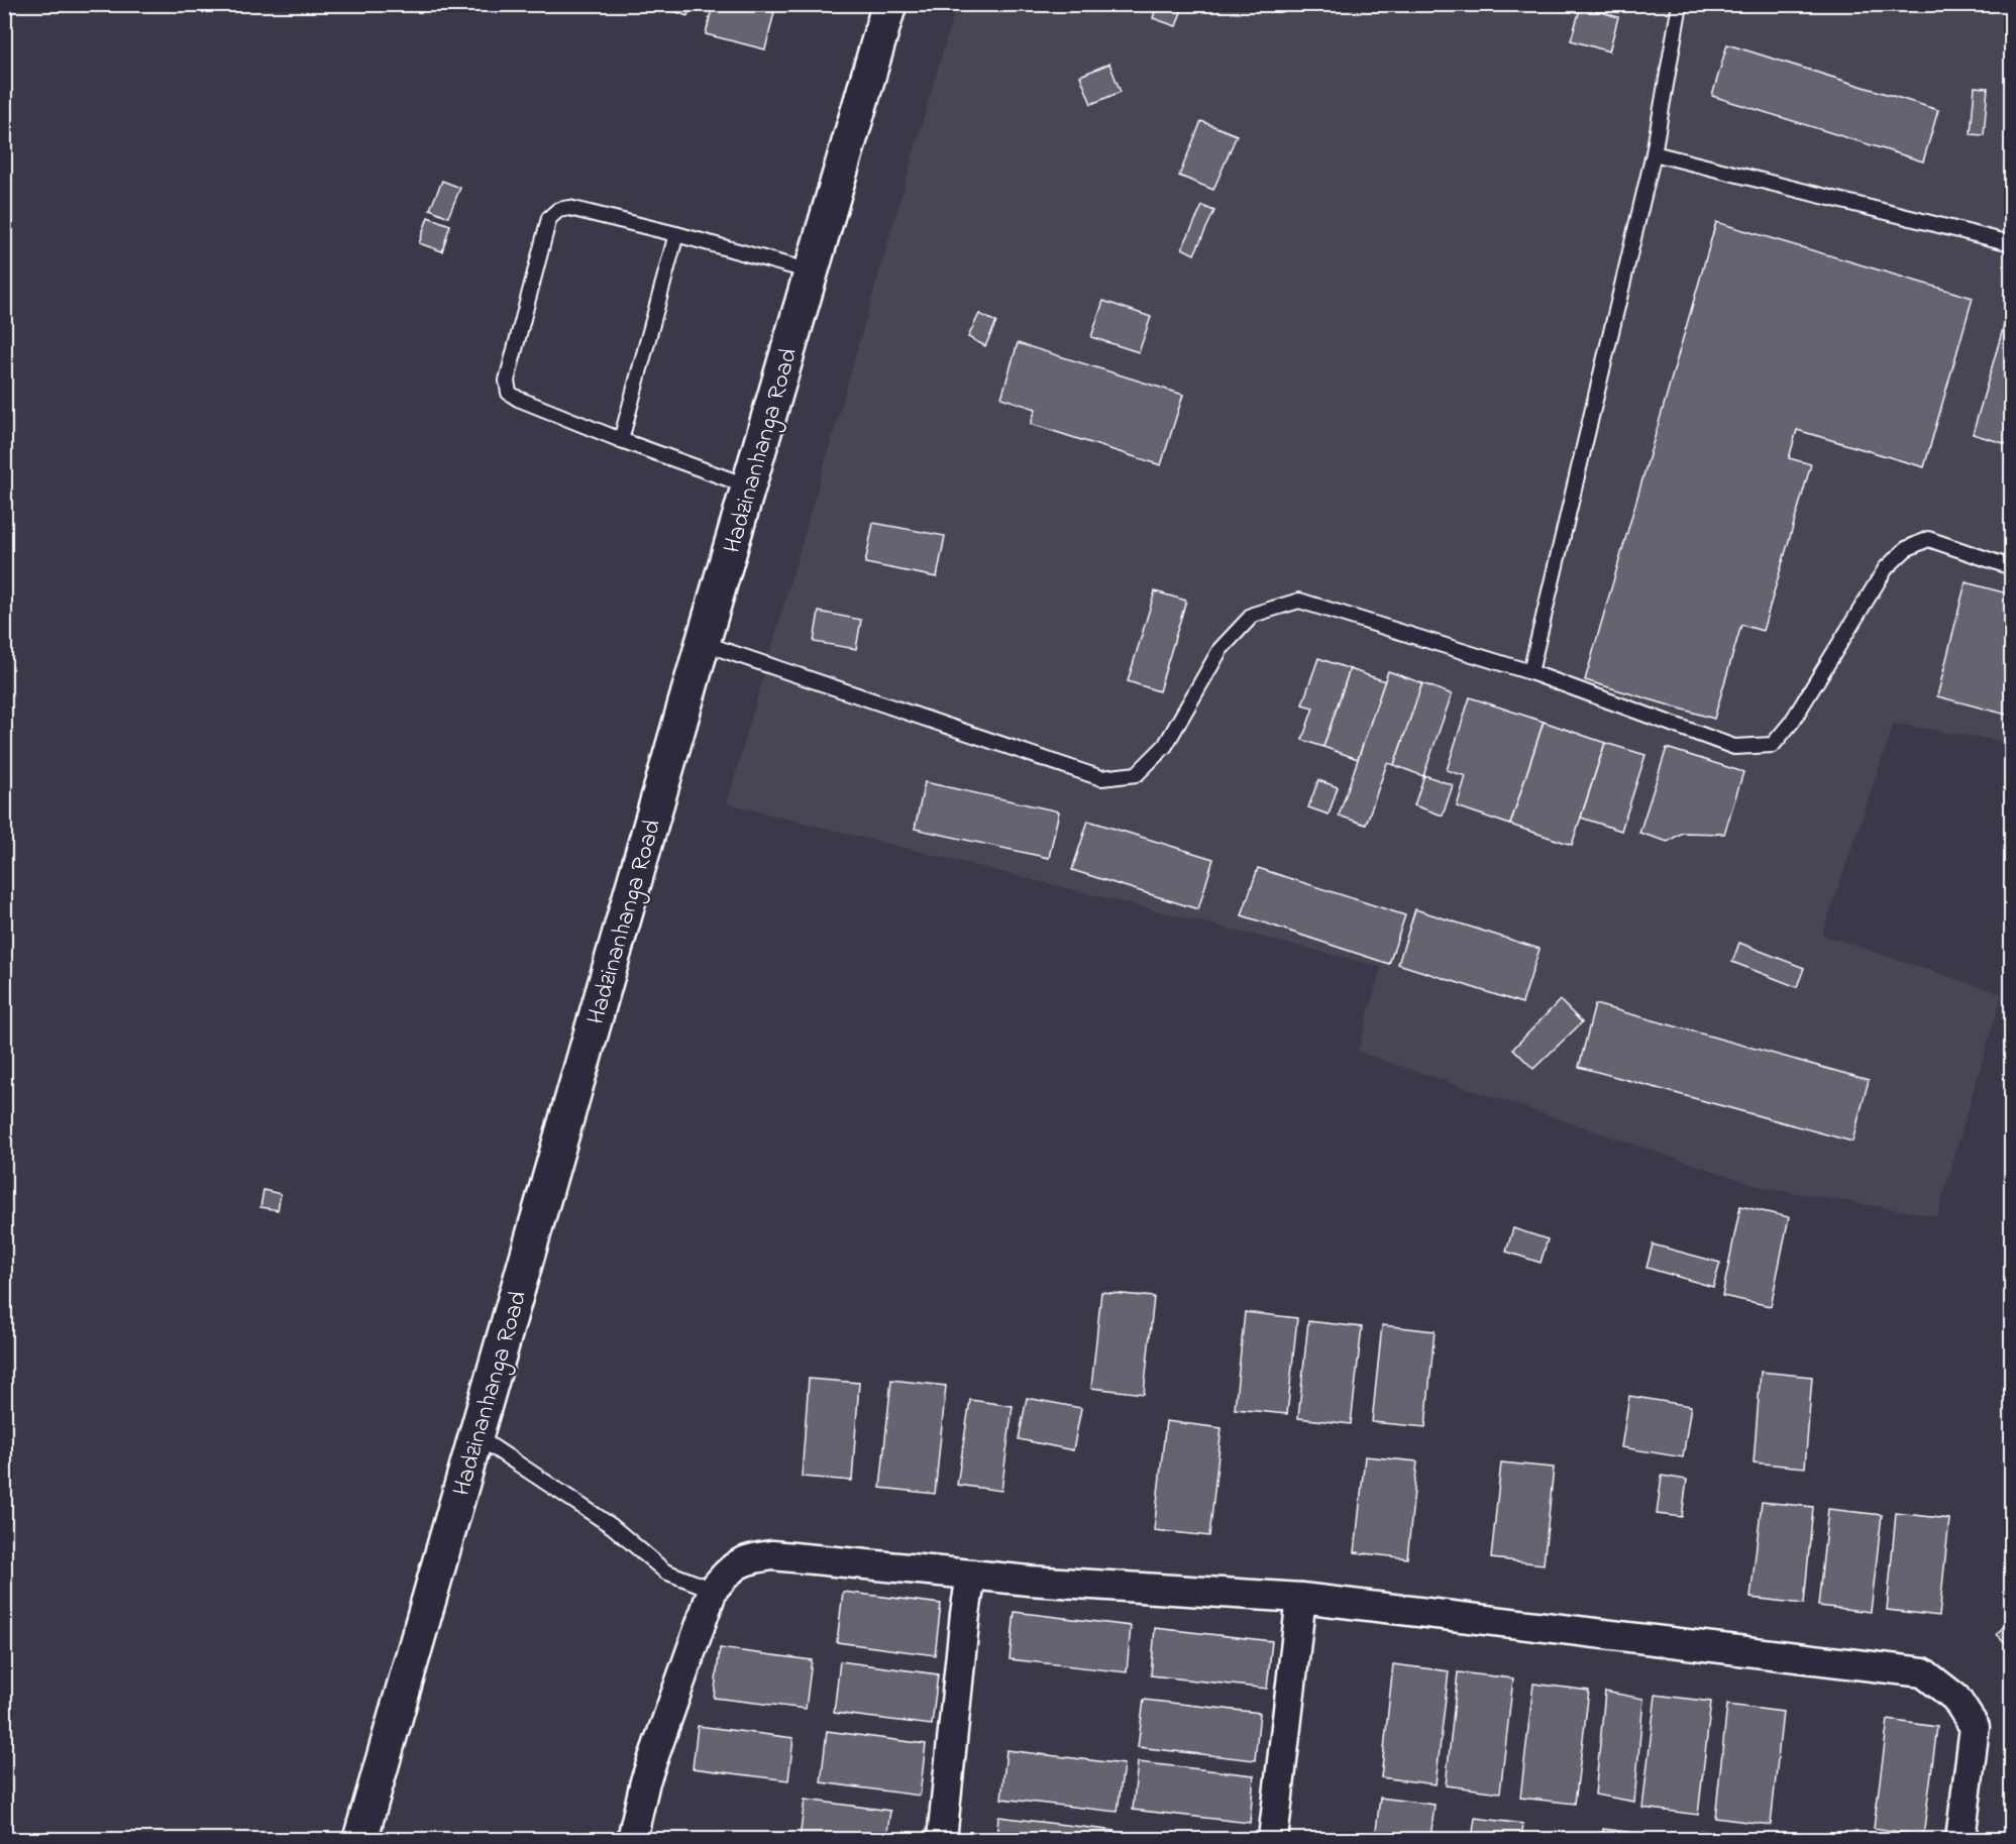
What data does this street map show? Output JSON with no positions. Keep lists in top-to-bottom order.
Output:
{
  "streets": {
    "street": ["Hadzinanhanga Road"]
  }
}
